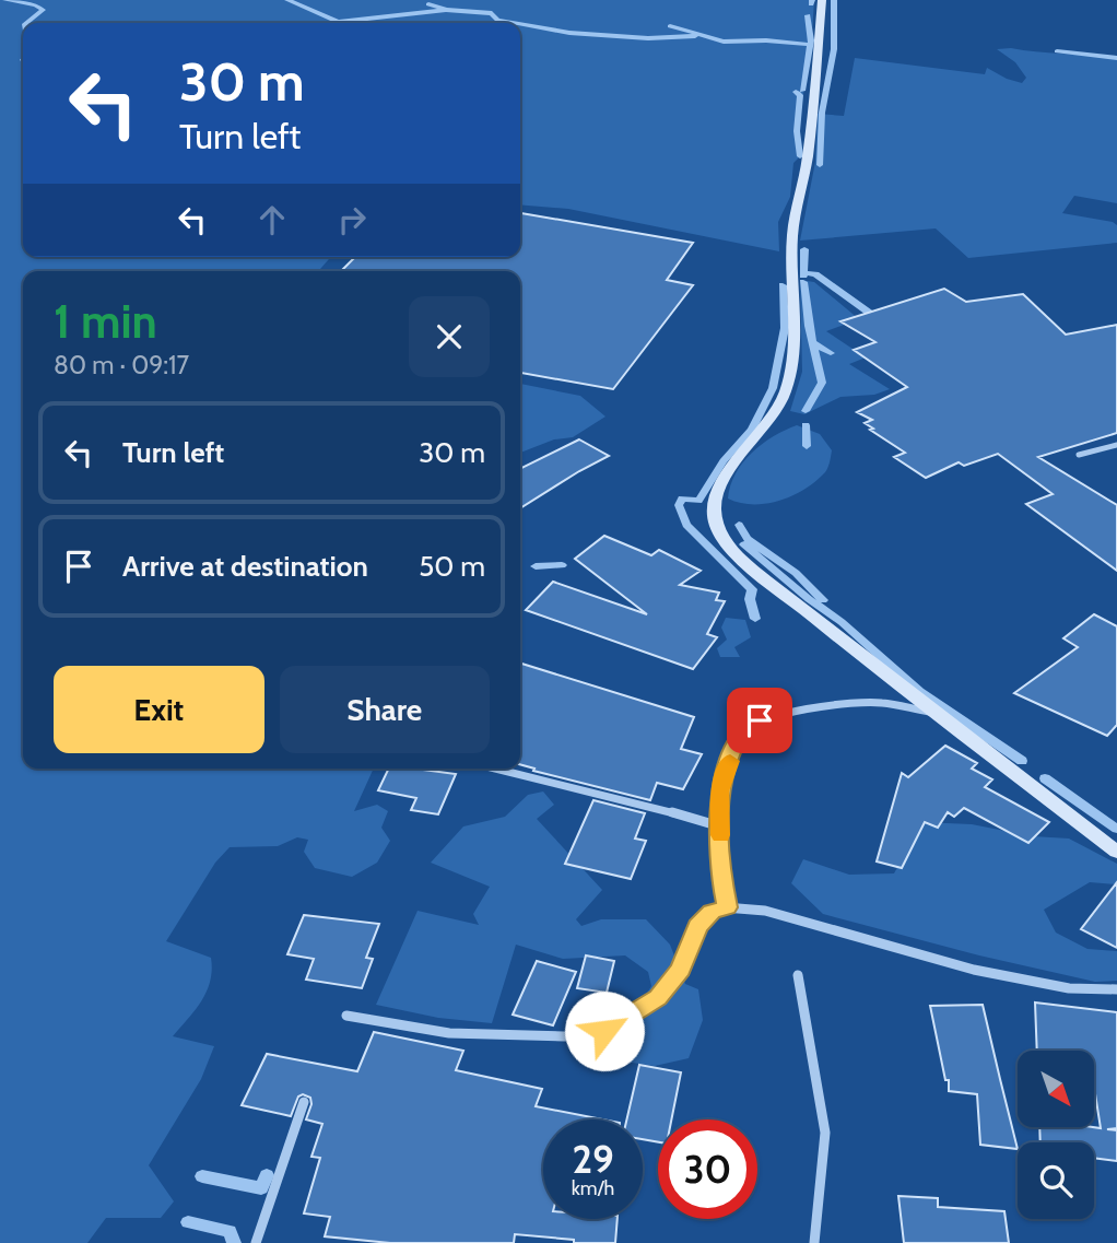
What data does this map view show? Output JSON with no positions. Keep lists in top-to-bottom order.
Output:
{
  "north": "bottom right",
  "page": {
    "turn": ["30 m", "Turn left"],
    "heading": ["1 min", "80 m · 09:17"],
    "list": [
      {
        "name": "Turn left",
        "value": "30 m"
      },
      {
        "name": "Arrive at destination",
        "value": "50 m"
      }
    ],
    "buttons": ["Exit", "Share"],
    "speed": "29 km/h",
    "limit": "30"
  }
}
